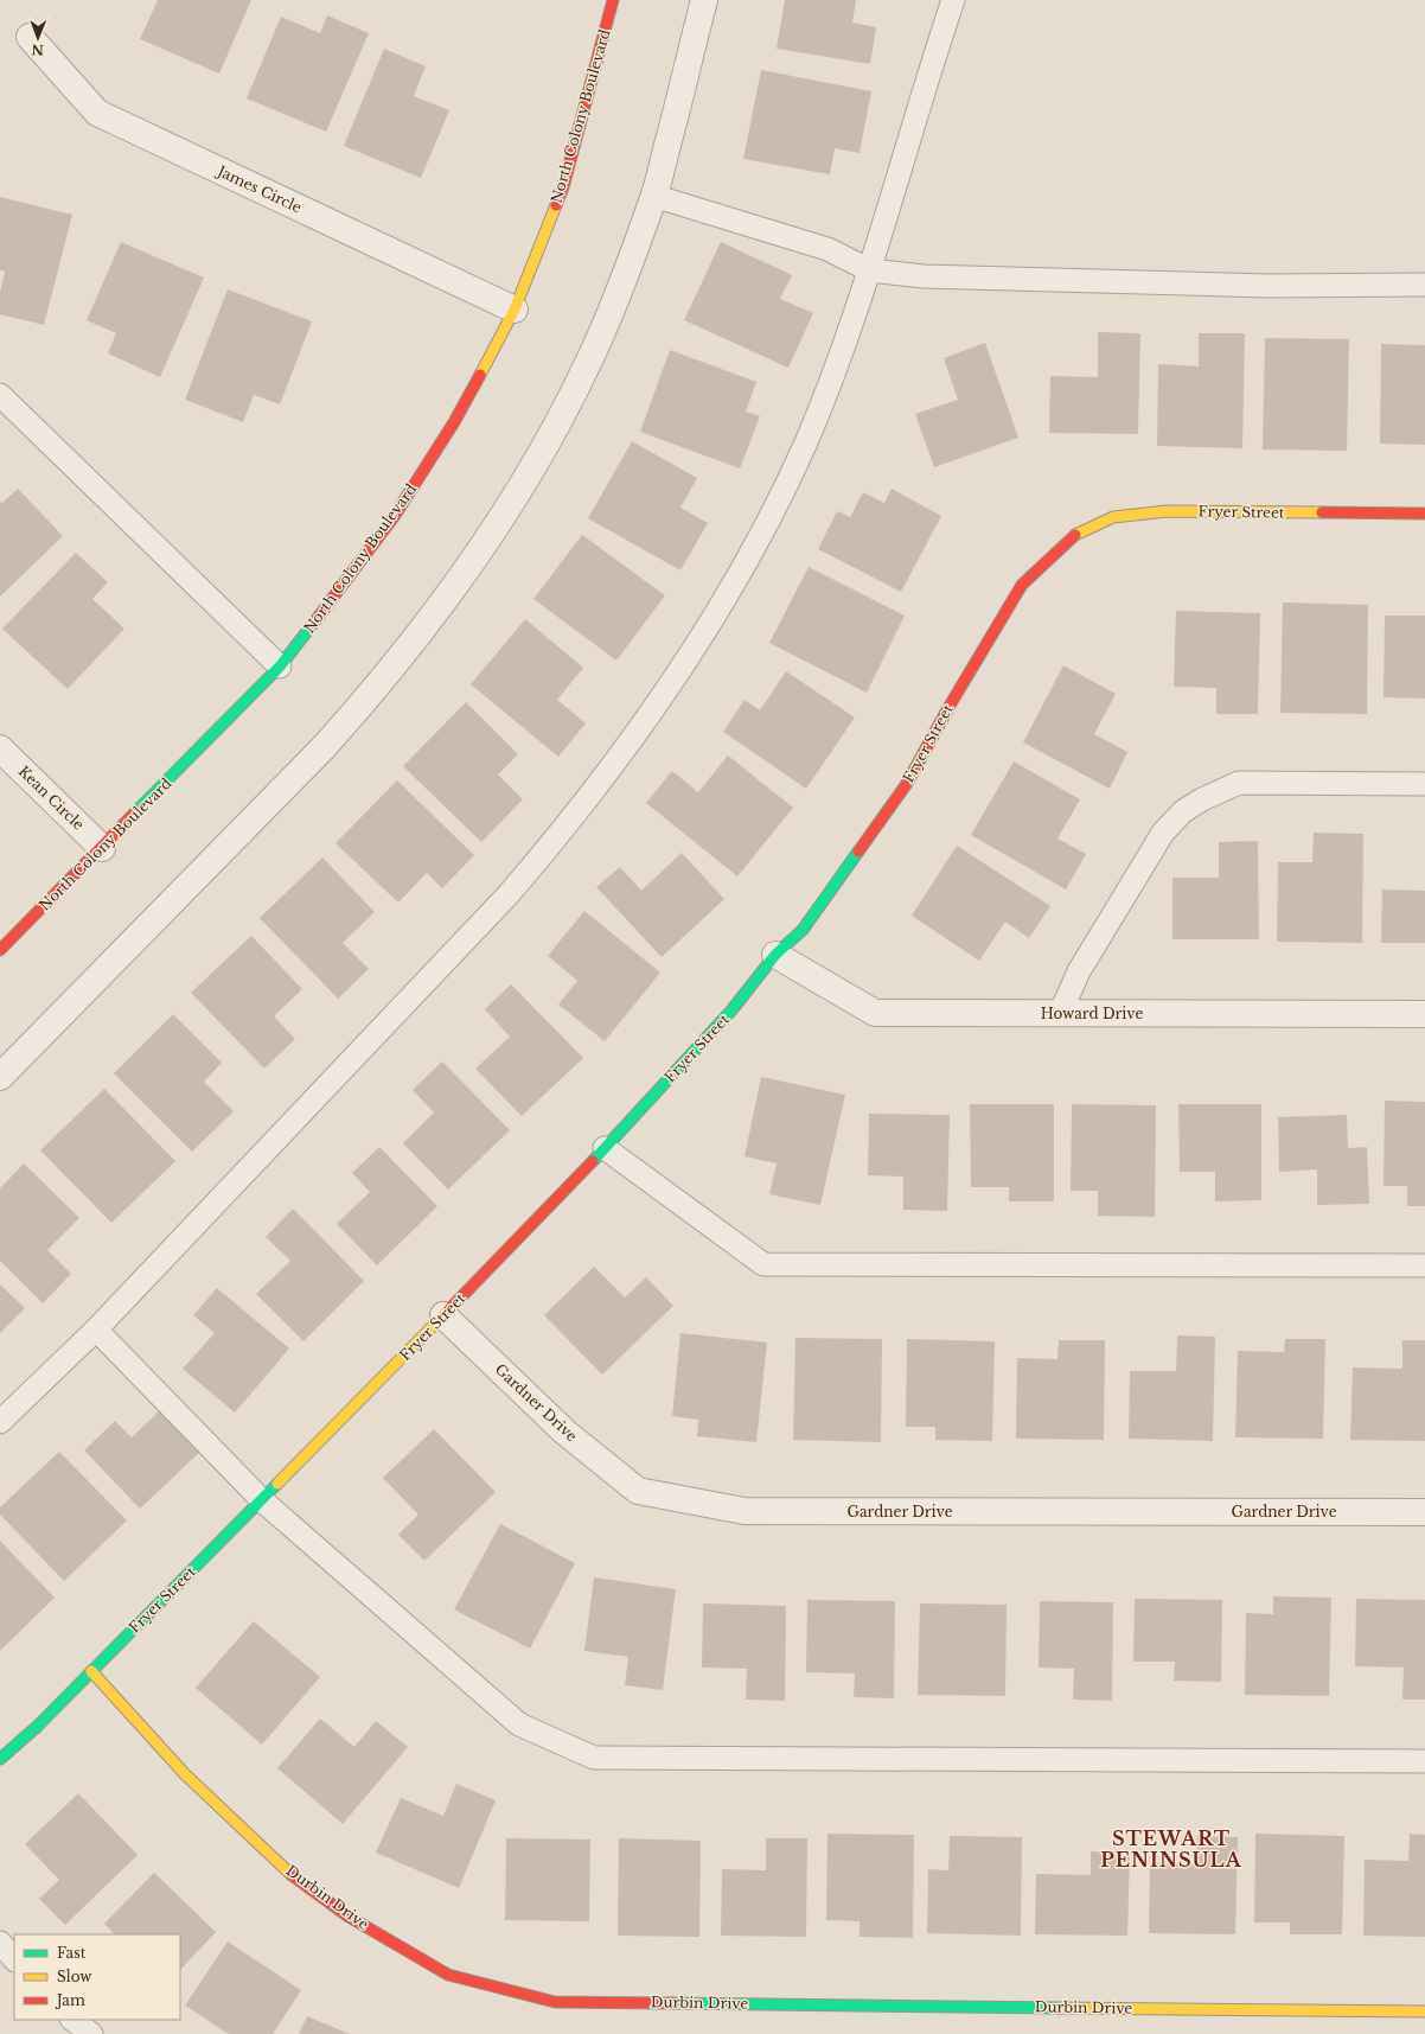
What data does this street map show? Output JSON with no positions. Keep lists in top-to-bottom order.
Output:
{
  "streets": {
    "street": [
      "North Colony Boulevard",
      "James Circle",
      "Fryer Street",
      "Kean Circle",
      "Howard Drive",
      "Gardner Drive",
      "Durbin Drive"
    ]
  },
  "crossings": [
    ["North Colony Boulevard", "James Circle"],
    ["North Colony Boulevard", "Kean Circle"],
    ["Fryer Street", "Howard Drive"],
    ["Fryer Street", "Gardner Drive"],
    ["Fryer Street", "Durbin Drive"]
  ],
  "districts": ["STEWART PENINSULA"],
  "legend": ["Fast", "Slow", "Jam"],
  "north": "bottom"
}
